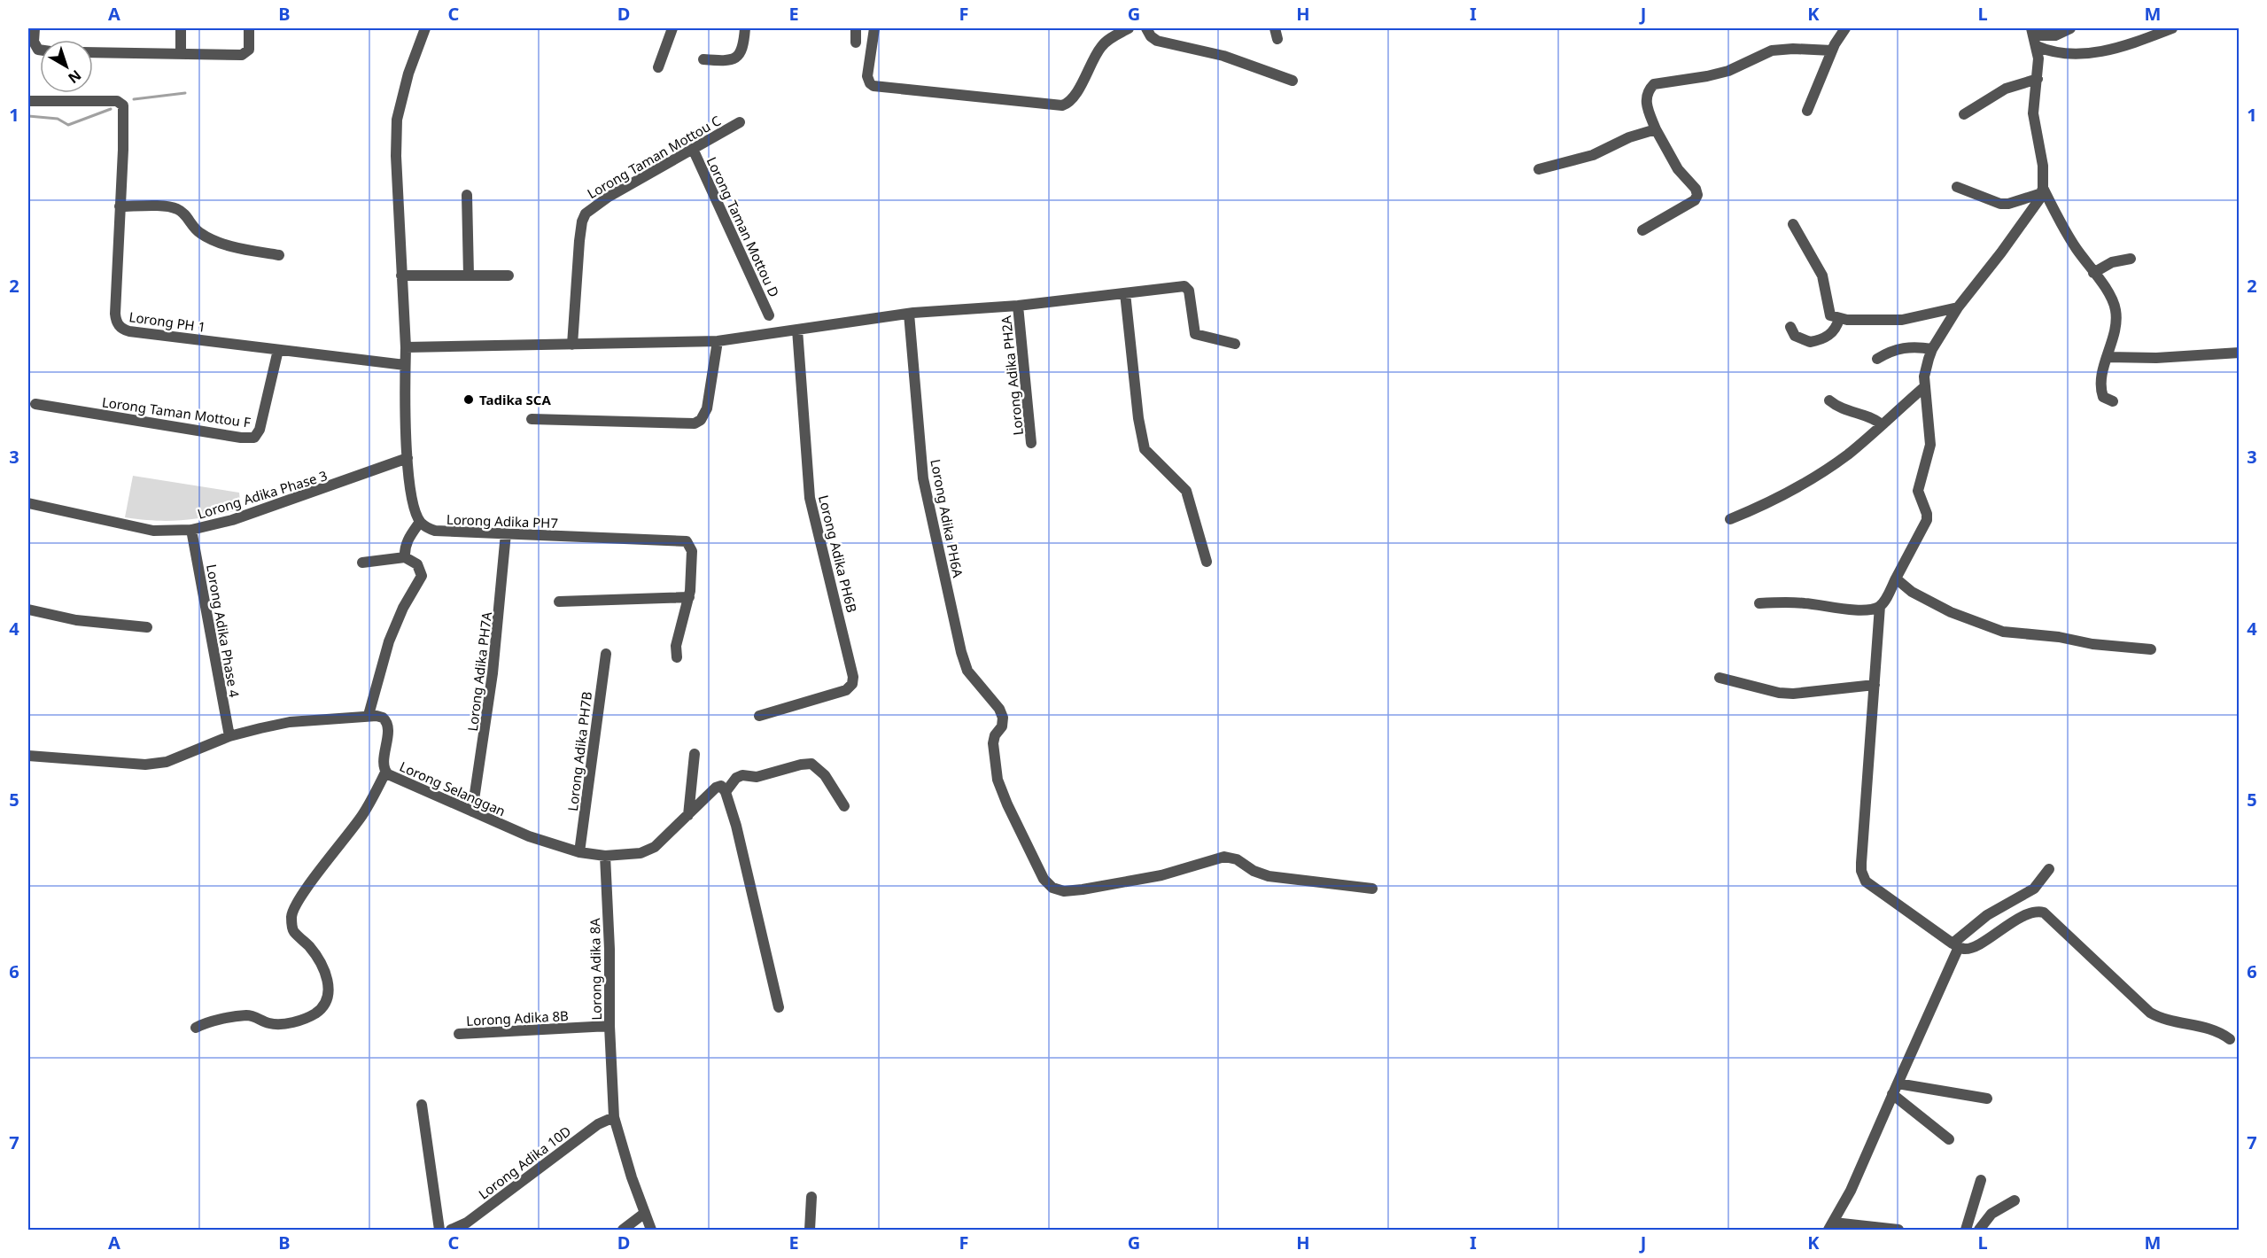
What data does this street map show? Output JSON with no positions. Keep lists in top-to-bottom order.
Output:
{
  "streets": {
    "street": [
      "Lorong Taman Mottou C",
      "Lorong Taman Mottou D",
      "Lorong PH 1",
      "Lorong Adika PH2A",
      "Lorong Taman Mottou F",
      "Lorong Adika Phase 3",
      "Lorong Adika PH6A",
      "Lorong Adika PH7",
      "Lorong Adika PH6B",
      "Lorong Adika Phase 4",
      "Lorong Adika PH7A",
      "Lorong Adika PH7B",
      "Lorong Selanggan",
      "Lorong Adika 8A",
      "Lorong Adika 8B",
      "Lorong Adika 10D"
    ]
  },
  "crossings": [
    ["Lorong Taman Mottou C", "Lorong Taman Mottou D"],
    ["Lorong PH 1", "Lorong Taman Mottou F"],
    ["Lorong Adika Phase 3", "Lorong Adika Phase 4"],
    ["Lorong Adika PH7", "Lorong Adika PH7A"],
    ["Lorong Adika PH7A", "Lorong Selanggan"],
    ["Lorong Adika PH7B", "Lorong Selanggan"],
    ["Lorong Selanggan", "Lorong Adika 8A"],
    ["Lorong Adika 8A", "Lorong Adika 8B"],
    ["Lorong Adika 8A", "Lorong Adika 10D"]
  ],
  "places": ["Tadika SCA"],
  "north": "bottom right",
  "grid": {
    "columns": [
      "A",
      "B",
      "C",
      "D",
      "E",
      "F",
      "G",
      "H",
      "I",
      "J",
      "K",
      "L",
      "M"
    ],
    "rows": [
      "1",
      "2",
      "3",
      "4",
      "5",
      "6",
      "7"
    ]
  }
}
